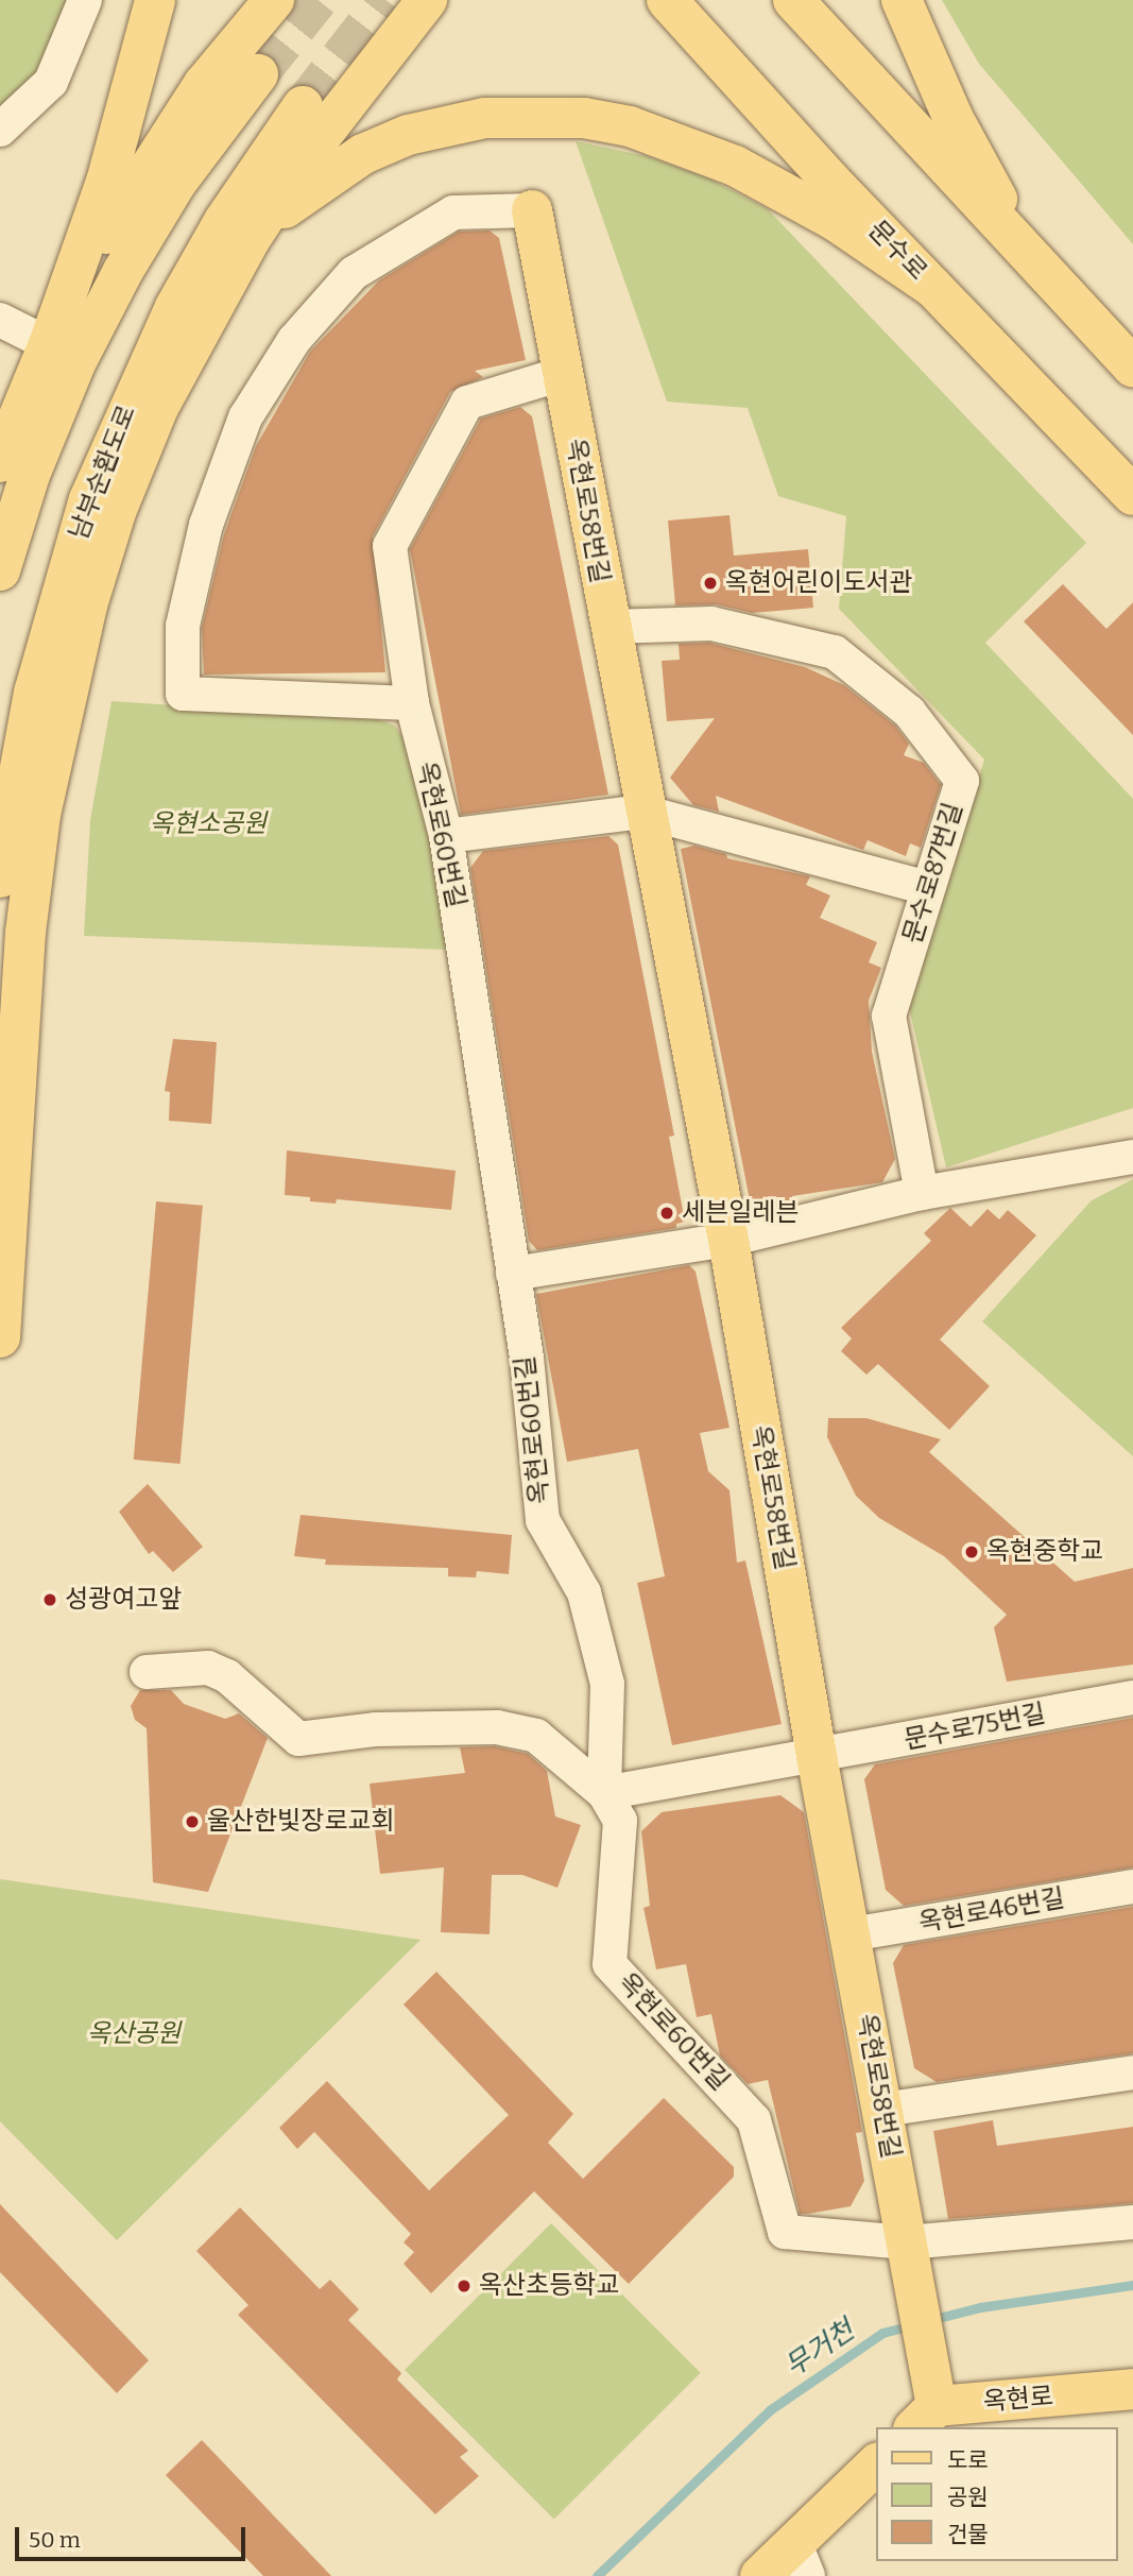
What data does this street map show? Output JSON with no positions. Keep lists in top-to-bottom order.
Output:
{
  "streets": {
    "main road": [
      "문수로",
      "남부순환도로",
      "옥현로58번길",
      "옥현로"
    ],
    "street": [
      "옥현로60번길",
      "문수로87번길",
      "문수로75번길",
      "옥현로46번길"
    ]
  },
  "crossings": [
    ["옥현로58번길", "옥현로60번길"],
    ["옥현로58번길", "문수로87번길"],
    ["옥현로58번길", "문수로75번길"],
    ["옥현로58번길", "옥현로46번길"],
    ["옥현로58번길", "옥현로"]
  ],
  "water": ["무거천"],
  "parks": ["옥현소공원", "옥산공원"],
  "places": [
    "옥현어린이도서관",
    "세븐일레븐",
    "옥현중학교",
    "성광여고앞",
    "울산한빛장로교회",
    "옥산초등학교"
  ],
  "legend": ["도로", "공원", "건물"],
  "scale_bar": "50 m"
}
